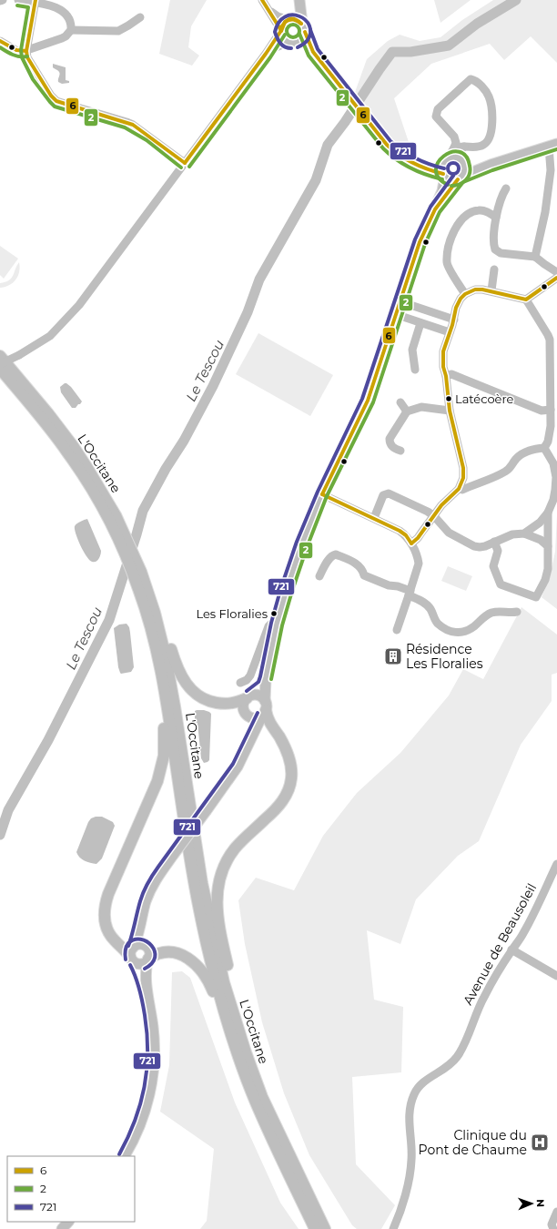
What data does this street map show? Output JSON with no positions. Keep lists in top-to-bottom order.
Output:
{
  "streets": {
    "highway": ["L'Occitane"],
    "street": ["Avenue de Beausoleil"]
  },
  "water": ["Le Tescou"],
  "places": {
    "other": ["Latécoère", "Les Floralies"],
    "building": ["Résidence Les Floralies"],
    "hospital": ["Clinique du Pont de Chaume"]
  },
  "lines": ["transit line 6", "transit line 2", "transit line 721"],
  "legend": ["6", "2", "721"],
  "north": "right"
}
